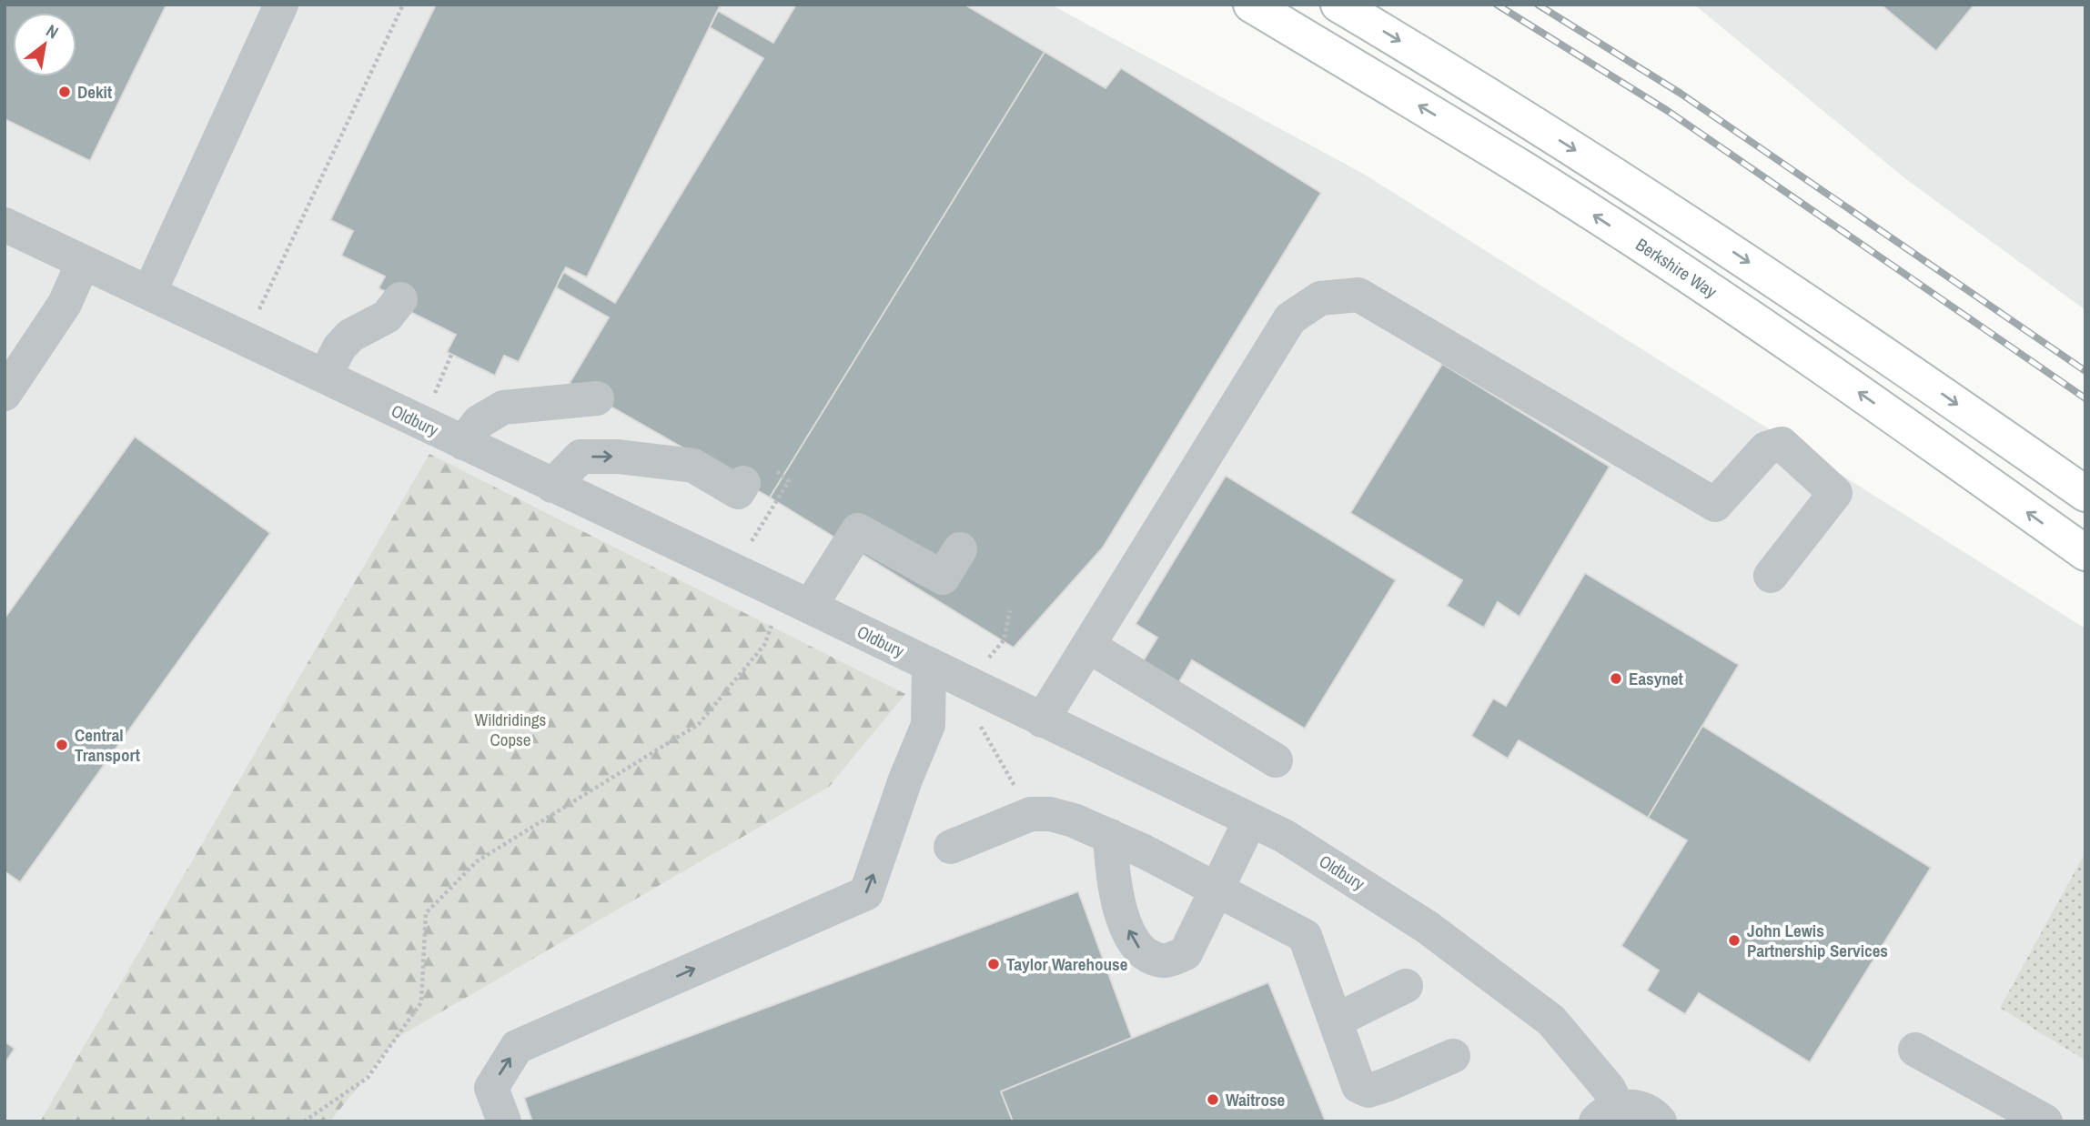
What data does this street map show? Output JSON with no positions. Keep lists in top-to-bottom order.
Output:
{
  "streets": {
    "highway": ["Berkshire Way"],
    "street": ["Oldbury"]
  },
  "parks": ["Wildridings Copse"],
  "places": [
    "Dekit",
    "Easynet",
    "Central Transport",
    "John Lewis Partnership Services",
    "Taylor Warehouse",
    "Waitrose"
  ],
  "north": "top right"
}
